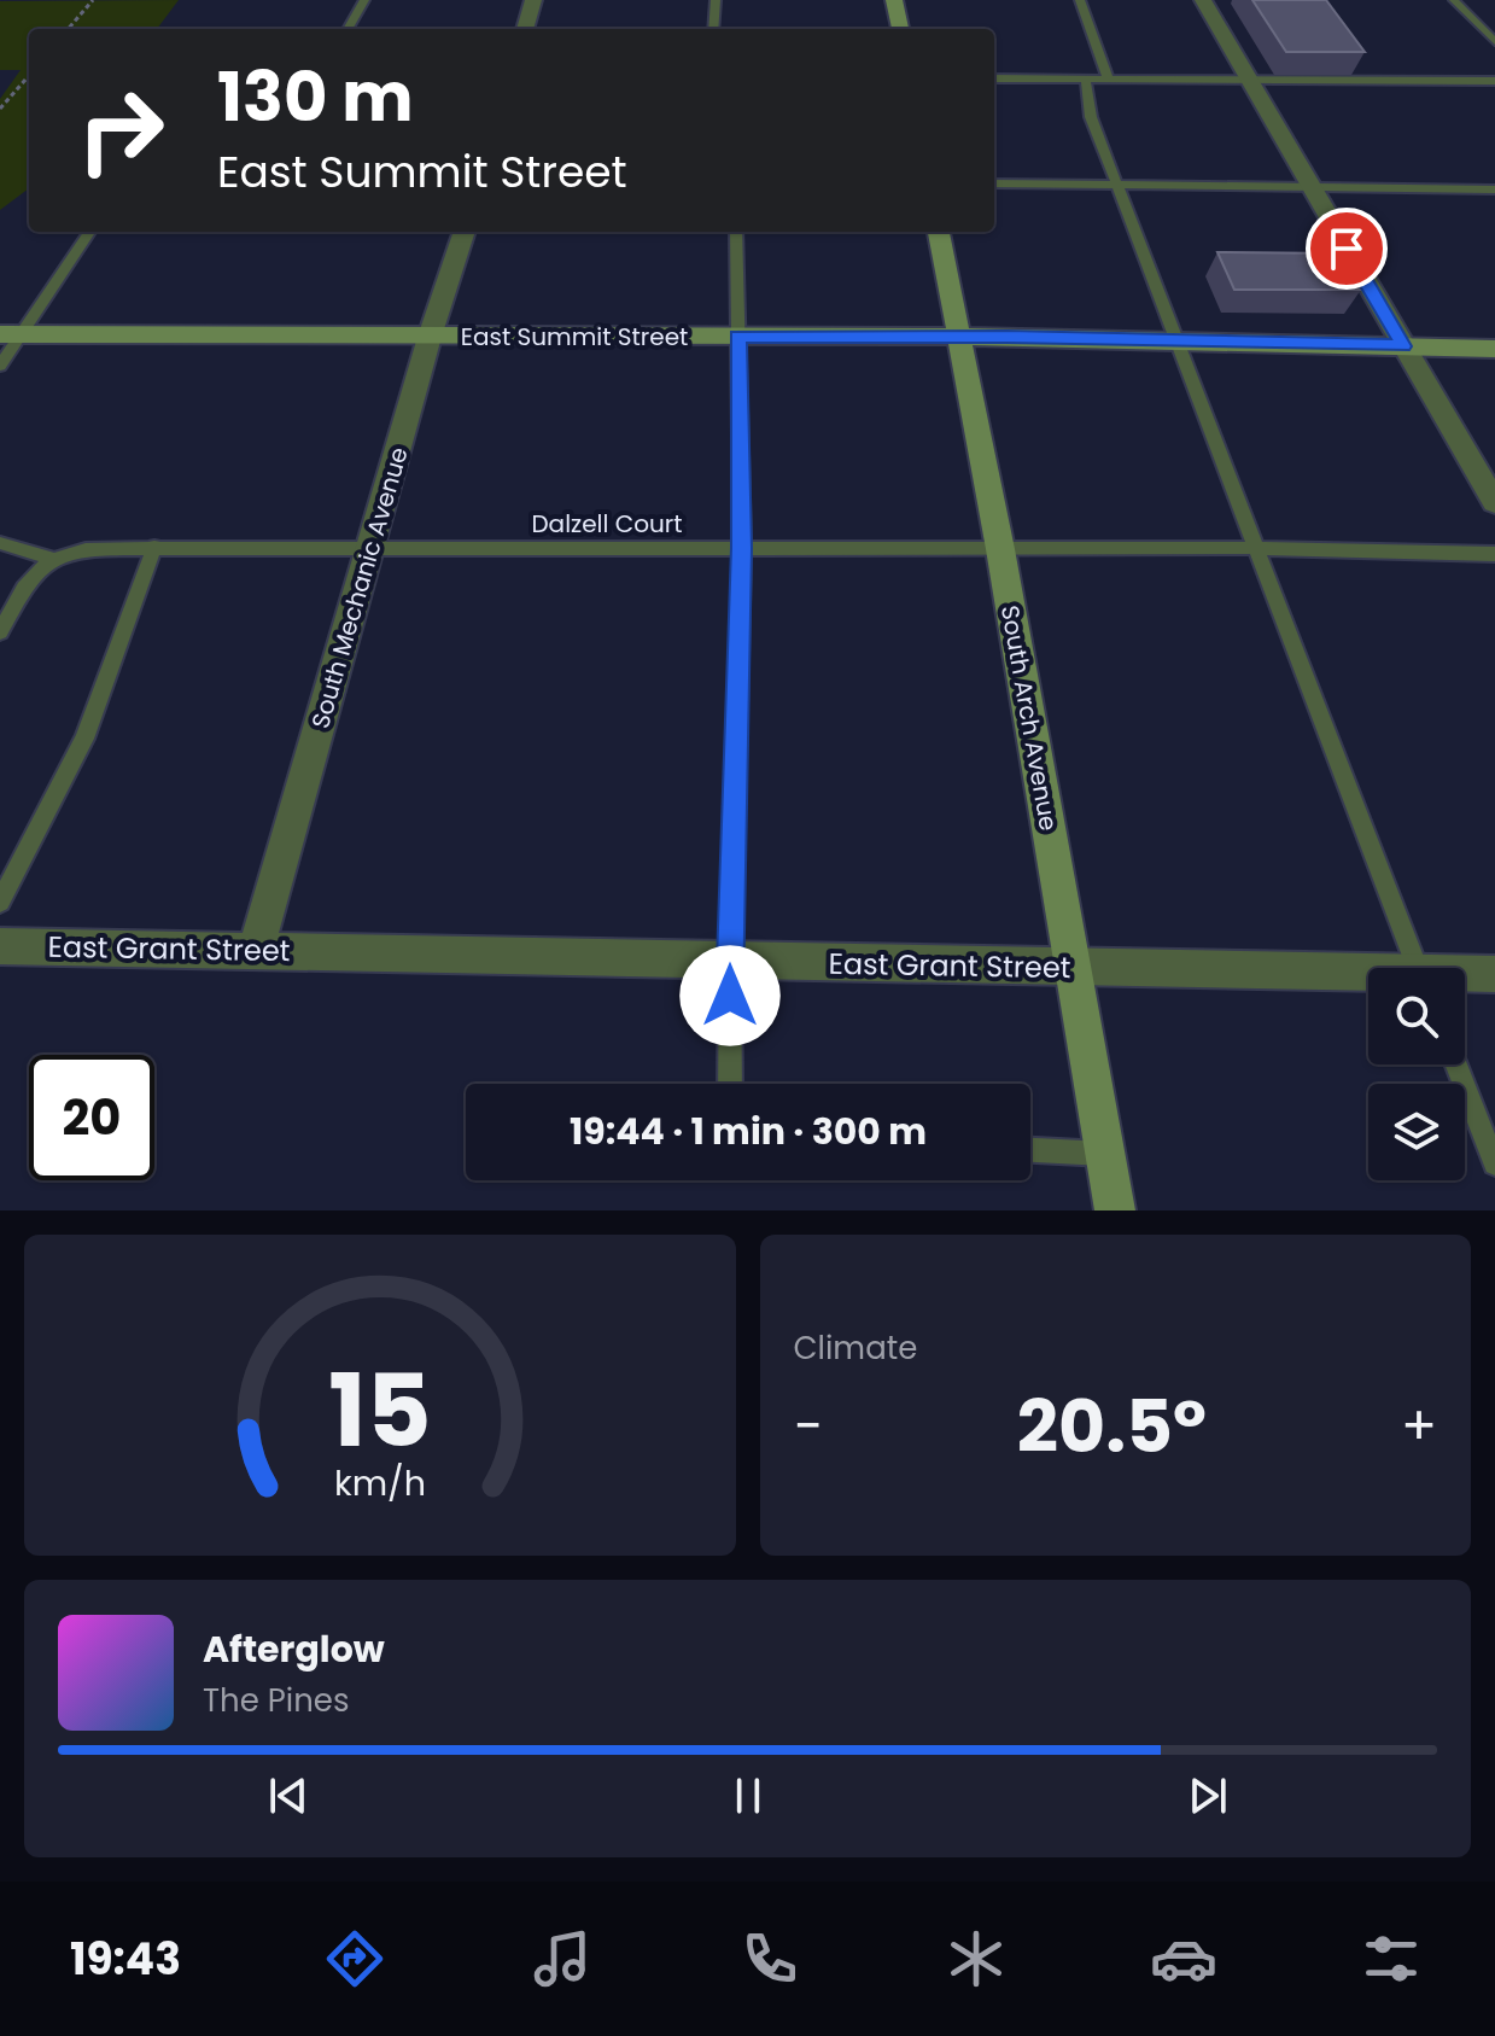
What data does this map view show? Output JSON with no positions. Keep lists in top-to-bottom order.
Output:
{
  "streets": {
    "street": [
      "East Summit Street",
      "South Mechanic Avenue",
      "South Arch Avenue",
      "East Grant Street"
    ],
    "lane": ["Dalzell Court"]
  },
  "crossings": [
    ["East Summit Street", "South Mechanic Avenue"],
    ["East Summit Street", "South Arch Avenue"],
    ["Dalzell Court", "South Mechanic Avenue"],
    ["Dalzell Court", "South Arch Avenue"],
    ["South Mechanic Avenue", "East Grant Street"],
    ["South Arch Avenue", "East Grant Street"]
  ],
  "page": {
    "turn": ["130 m", "East Summit Street"],
    "limit": "20",
    "trip": "19:44 · 1 min · 300 m",
    "tile": "Climate",
    "heat": ["−", "20.5°", "+"],
    "song": ["Afterglow", "The Pines"],
    "tabs": "19:43",
    "gauge": ["15", "km/h"]
  }
}
